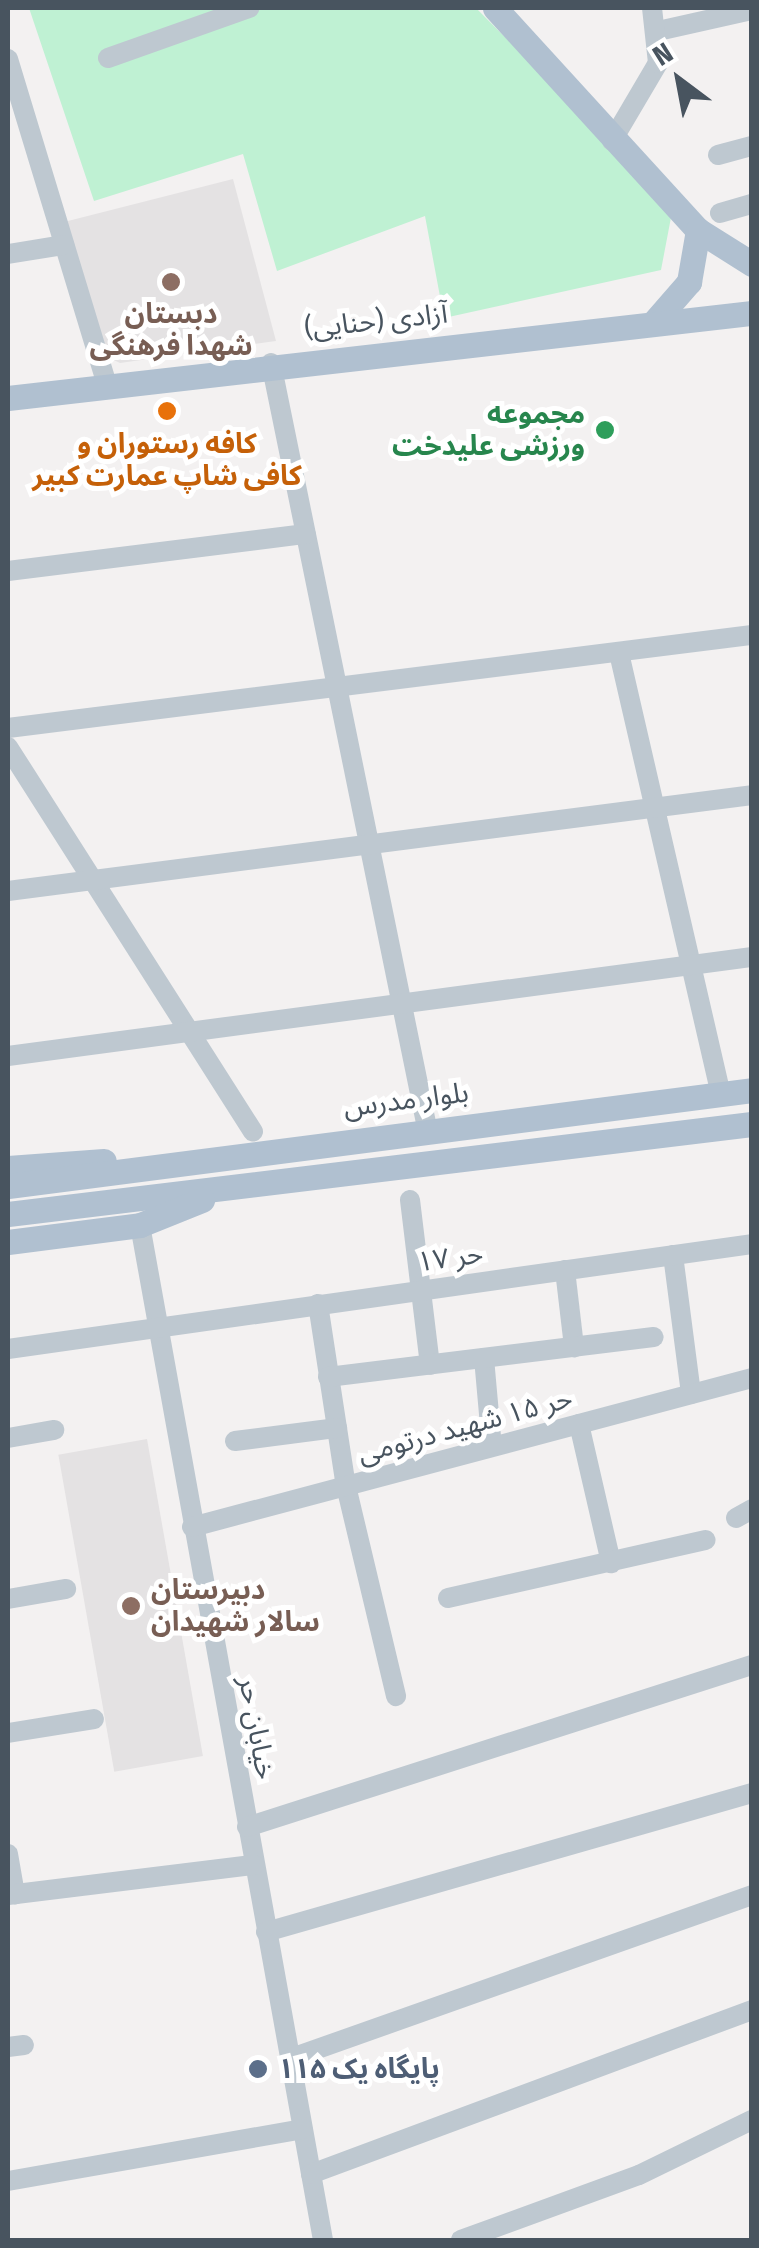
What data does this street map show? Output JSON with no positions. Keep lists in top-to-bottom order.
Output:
{
  "streets": {
    "main road": ["آزادی (حنایی)", "بلوار مدرس"],
    "street": ["حر ۱۷", "حر ۱۵ شهید درتومی", "خیابان حر"]
  },
  "crossings": [
    ["حر ۱۷", "خیابان حر"],
    ["حر ۱۵ شهید درتومی", "خیابان حر"]
  ],
  "places": [
    "دبستان شهدا فرهنگی",
    "کافه رستوران و کافی شاپ عمارت کبیر",
    "مجموعه ورزشی علیدخت",
    "دبیرستان سالار شهیدان",
    "پایگاه یک ۱۱۵"
  ],
  "north": "top left"
}
